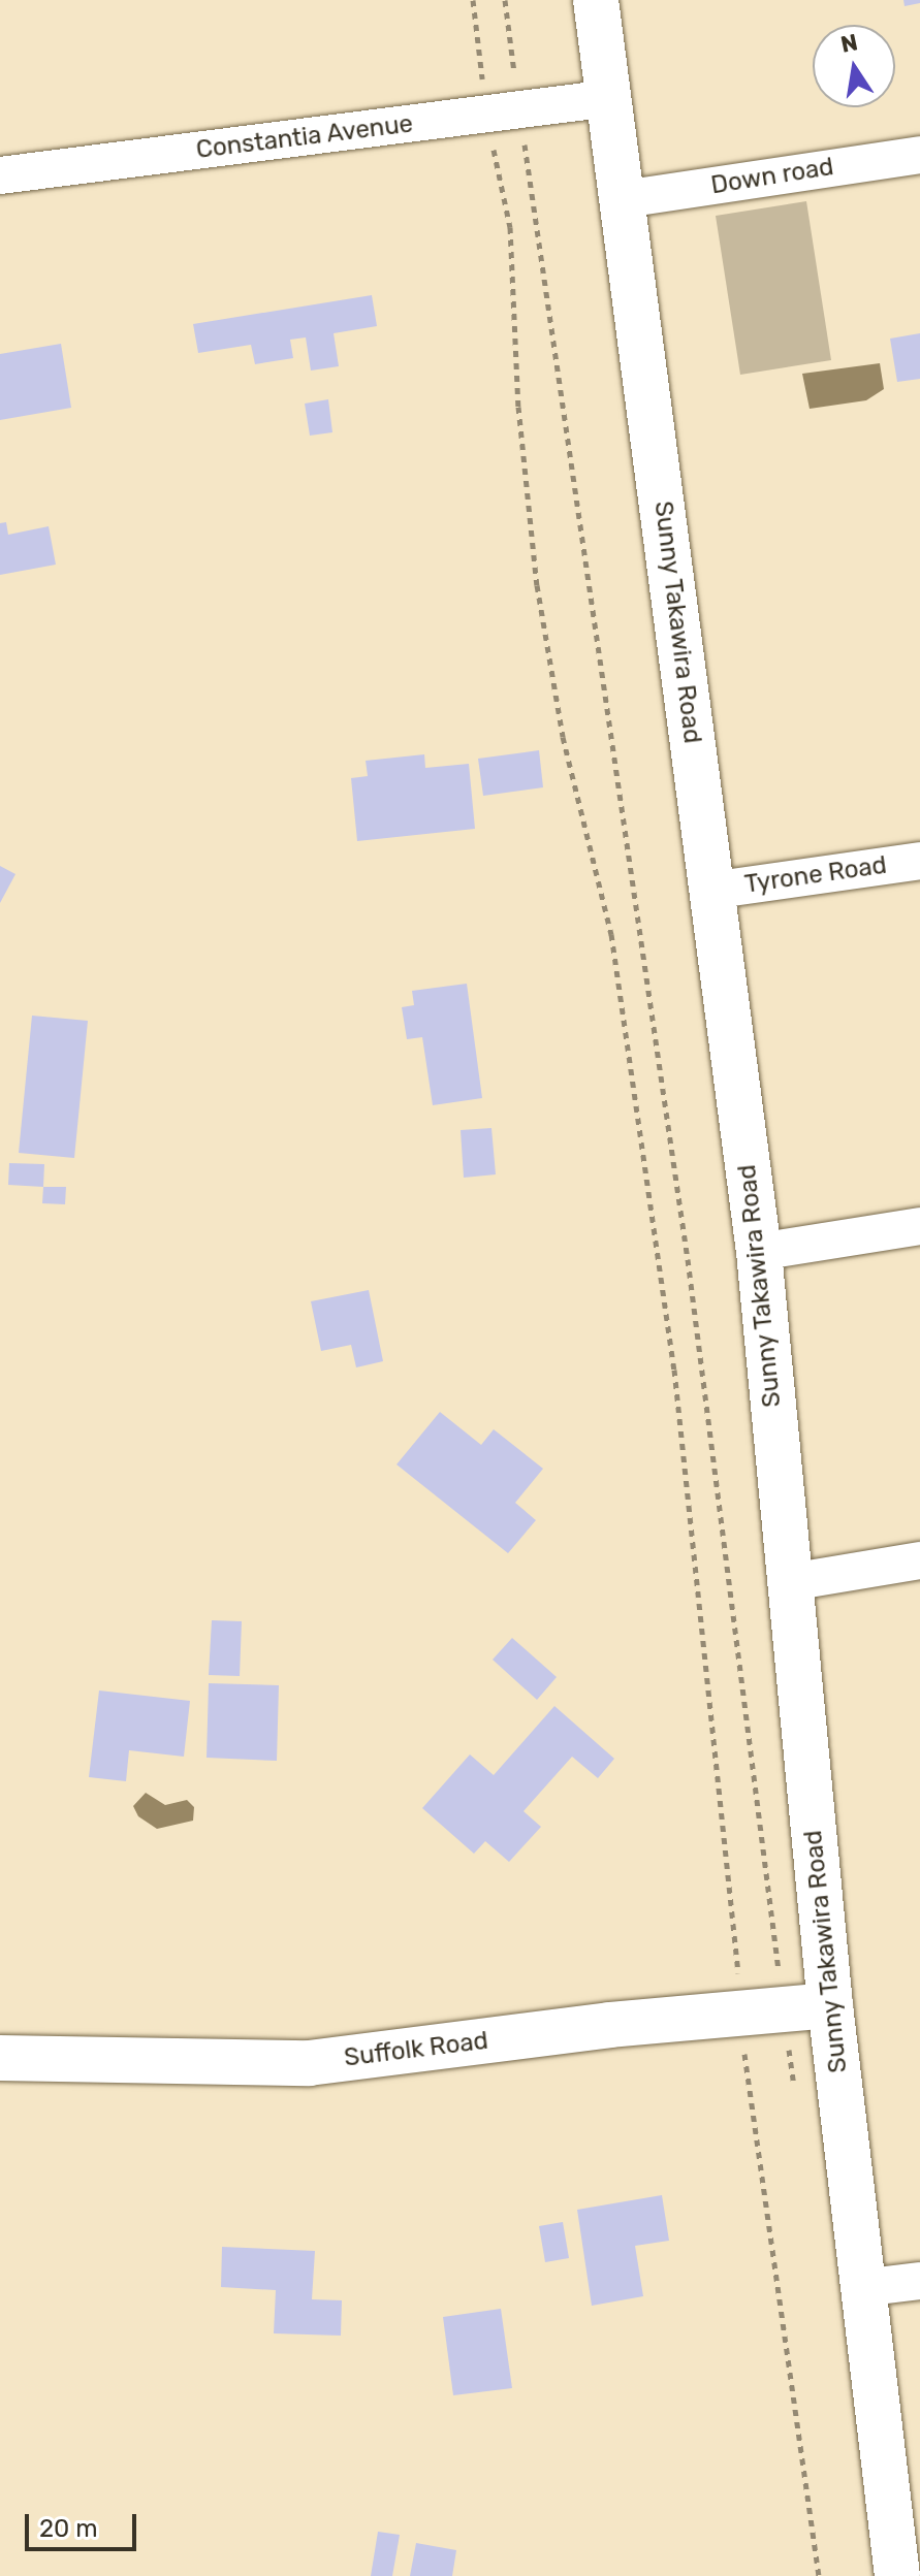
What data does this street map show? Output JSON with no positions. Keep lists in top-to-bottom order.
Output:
{
  "streets": {
    "main road": ["Sunny Takawira Road", "Suffolk Road"],
    "street": ["Constantia Avenue", "Down road", "Tyrone Road"]
  },
  "crossings": [
    ["Constantia Avenue", "Sunny Takawira Road"],
    ["Down road", "Sunny Takawira Road"],
    ["Sunny Takawira Road", "Tyrone Road"],
    ["Sunny Takawira Road", "Suffolk Road"]
  ],
  "scale_bar": "20 m",
  "north": "top"
}
